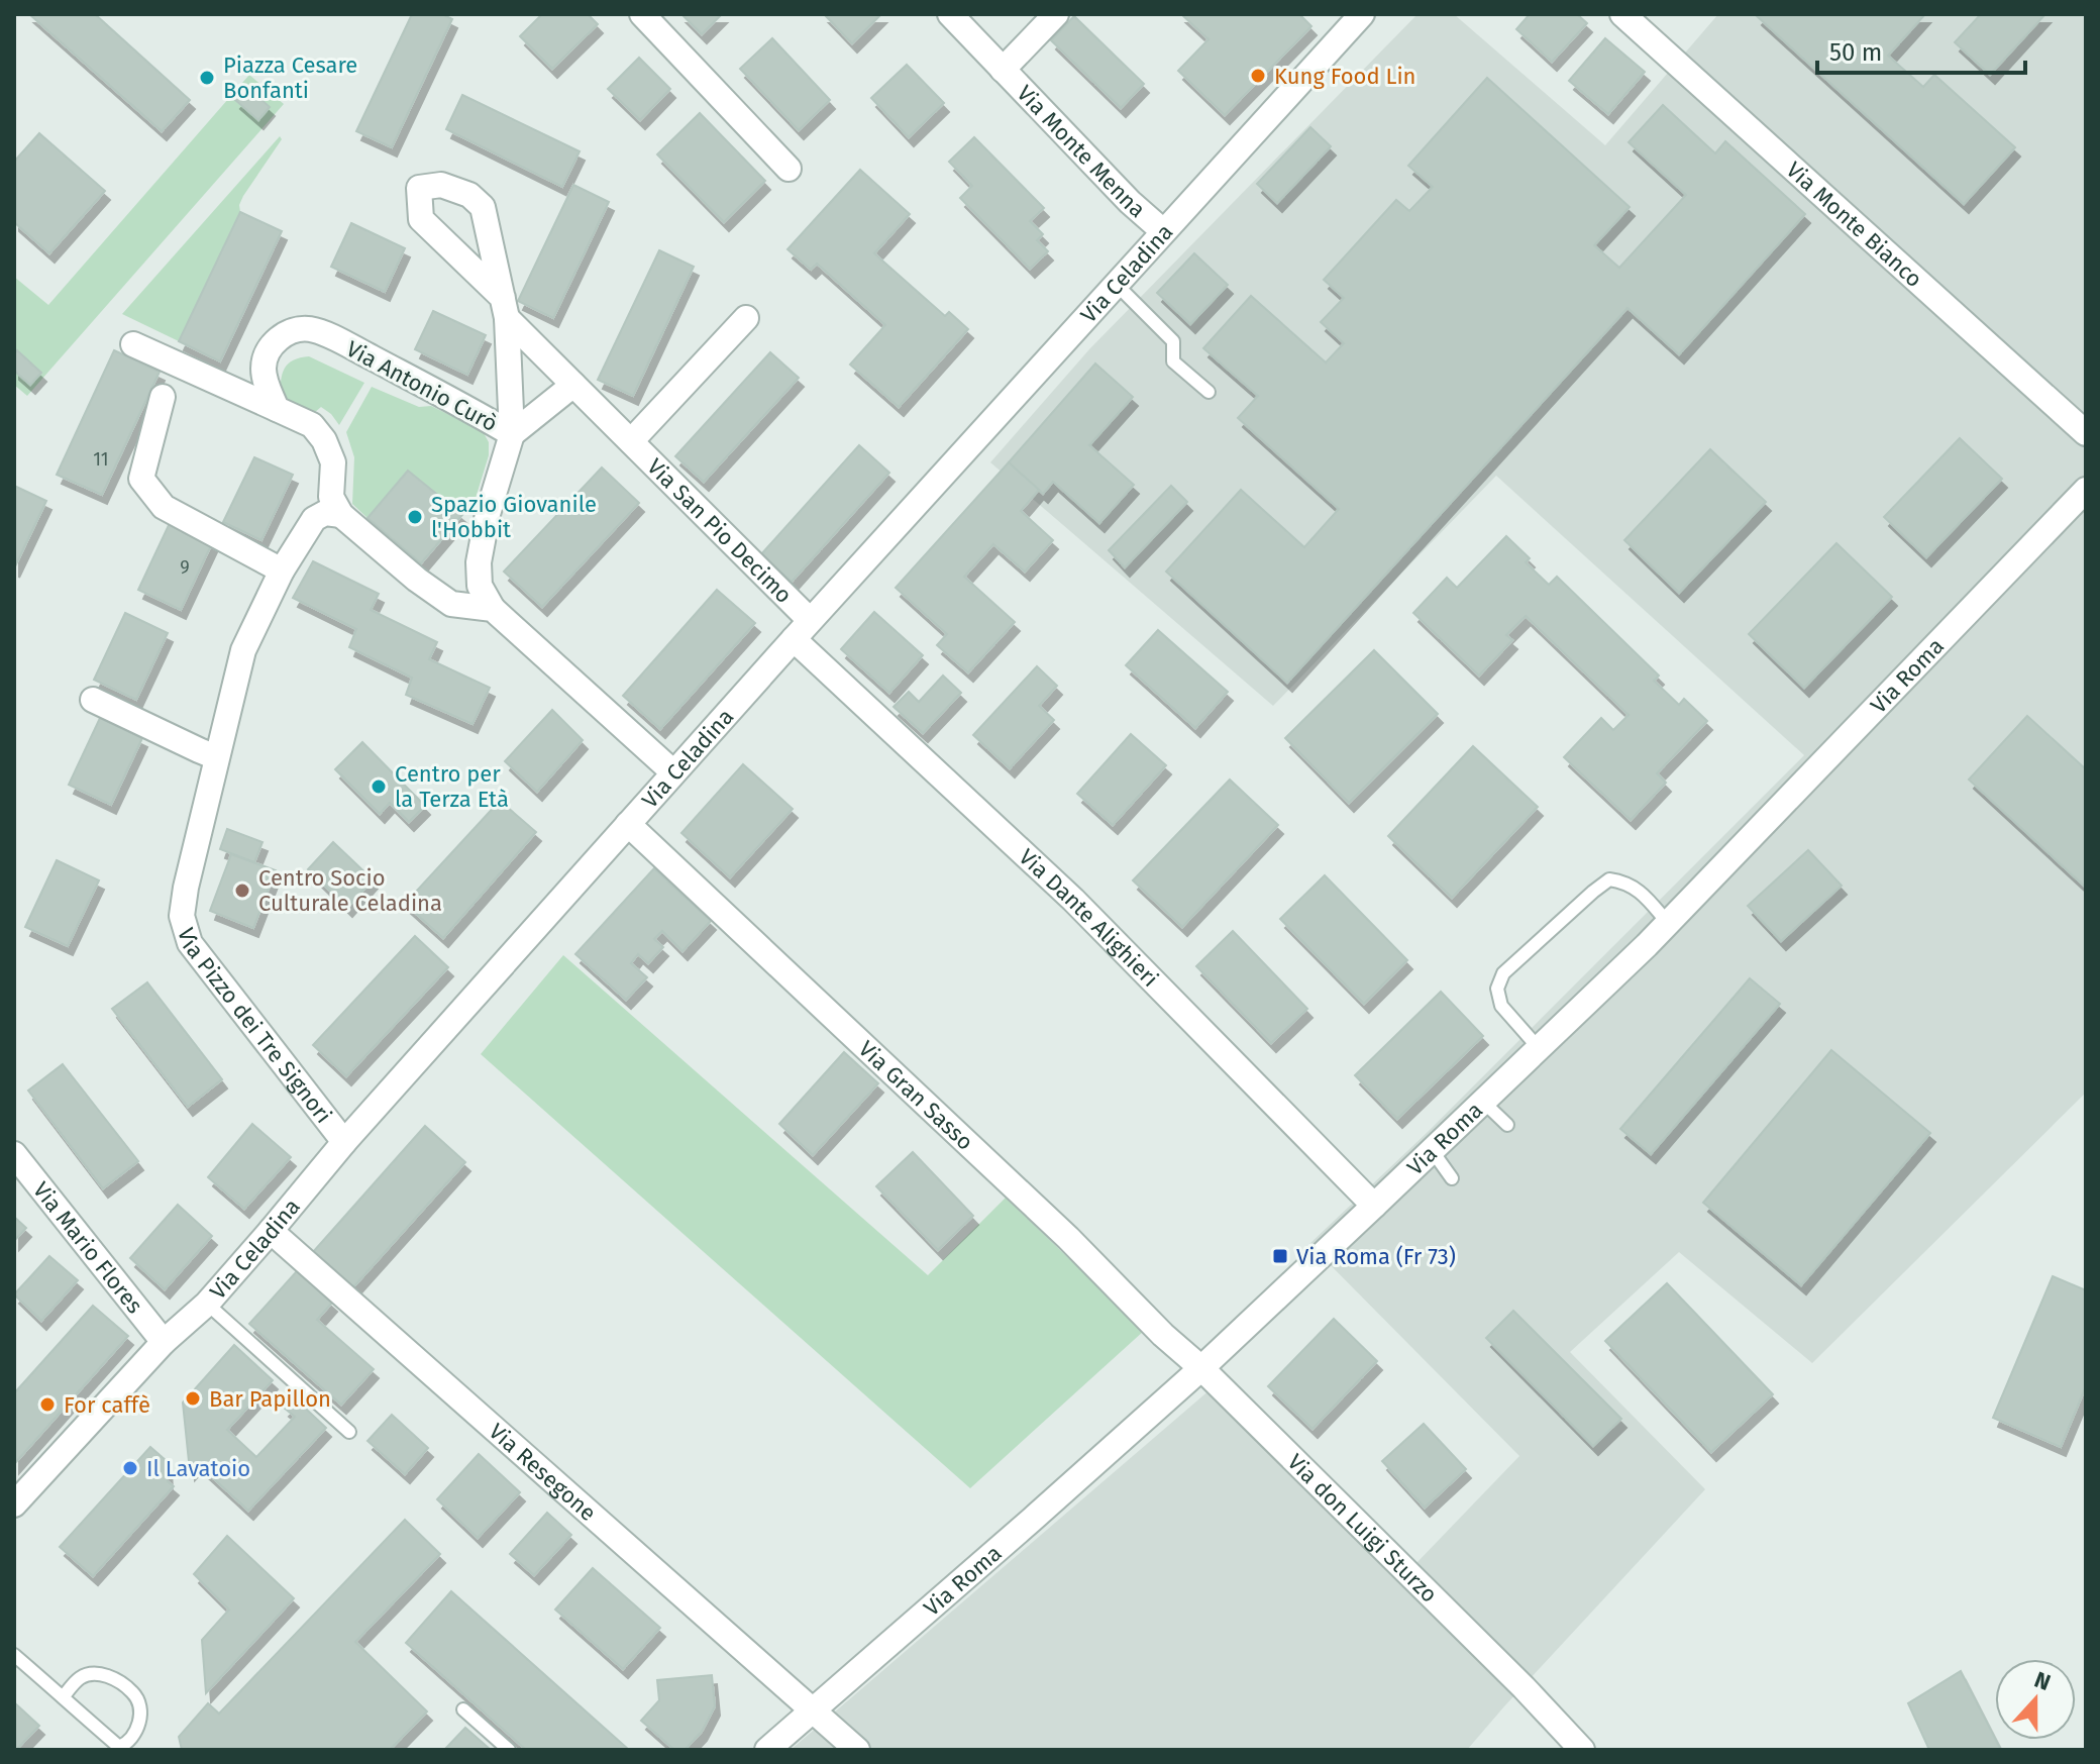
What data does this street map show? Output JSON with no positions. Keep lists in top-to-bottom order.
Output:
{
  "streets": {
    "street": [
      "Via Monte Menna",
      "Via Monte Bianco",
      "Via Celadina",
      "Via Antonio Curò",
      "Via San Pio Decimo",
      "Via Roma",
      "Via Dante Alighieri",
      "Via Pizzo dei Tre Signori",
      "Via Gran Sasso",
      "Via Mario Flores",
      "Via Resegone",
      "Via don Luigi Sturzo"
    ]
  },
  "crossings": [
    ["Via Monte Menna", "Via Celadina"],
    ["Via Celadina", "Via Antonio Curò"],
    ["Via Celadina", "Via San Pio Decimo"],
    ["Via Celadina", "Via Dante Alighieri"],
    ["Via Celadina", "Via Pizzo dei Tre Signori"],
    ["Via Celadina", "Via Gran Sasso"],
    ["Via Celadina", "Via Mario Flores"],
    ["Via Celadina", "Via Resegone"],
    ["Via Antonio Curò", "Via San Pio Decimo"],
    ["Via Roma", "Via Dante Alighieri"],
    ["Via Roma", "Via Gran Sasso"],
    ["Via Roma", "Via Resegone"],
    ["Via Roma", "Via don Luigi Sturzo"],
    ["Via Gran Sasso", "Via don Luigi Sturzo"]
  ],
  "places": {
    "other": [
      "Kung Food Lin",
      "Piazza Cesare Bonfanti",
      "Spazio Giovanile l'Hobbit",
      "Centro per la Terza Età",
      "Centro Socio Culturale Celadina",
      "Bar Papillon",
      "For caffè",
      "Il Lavatoio"
    ],
    "transit": ["Via Roma (Fr 73)"]
  },
  "house_numbers": ["11", "9"],
  "scale_bar": "50 m",
  "north": "top"
}
